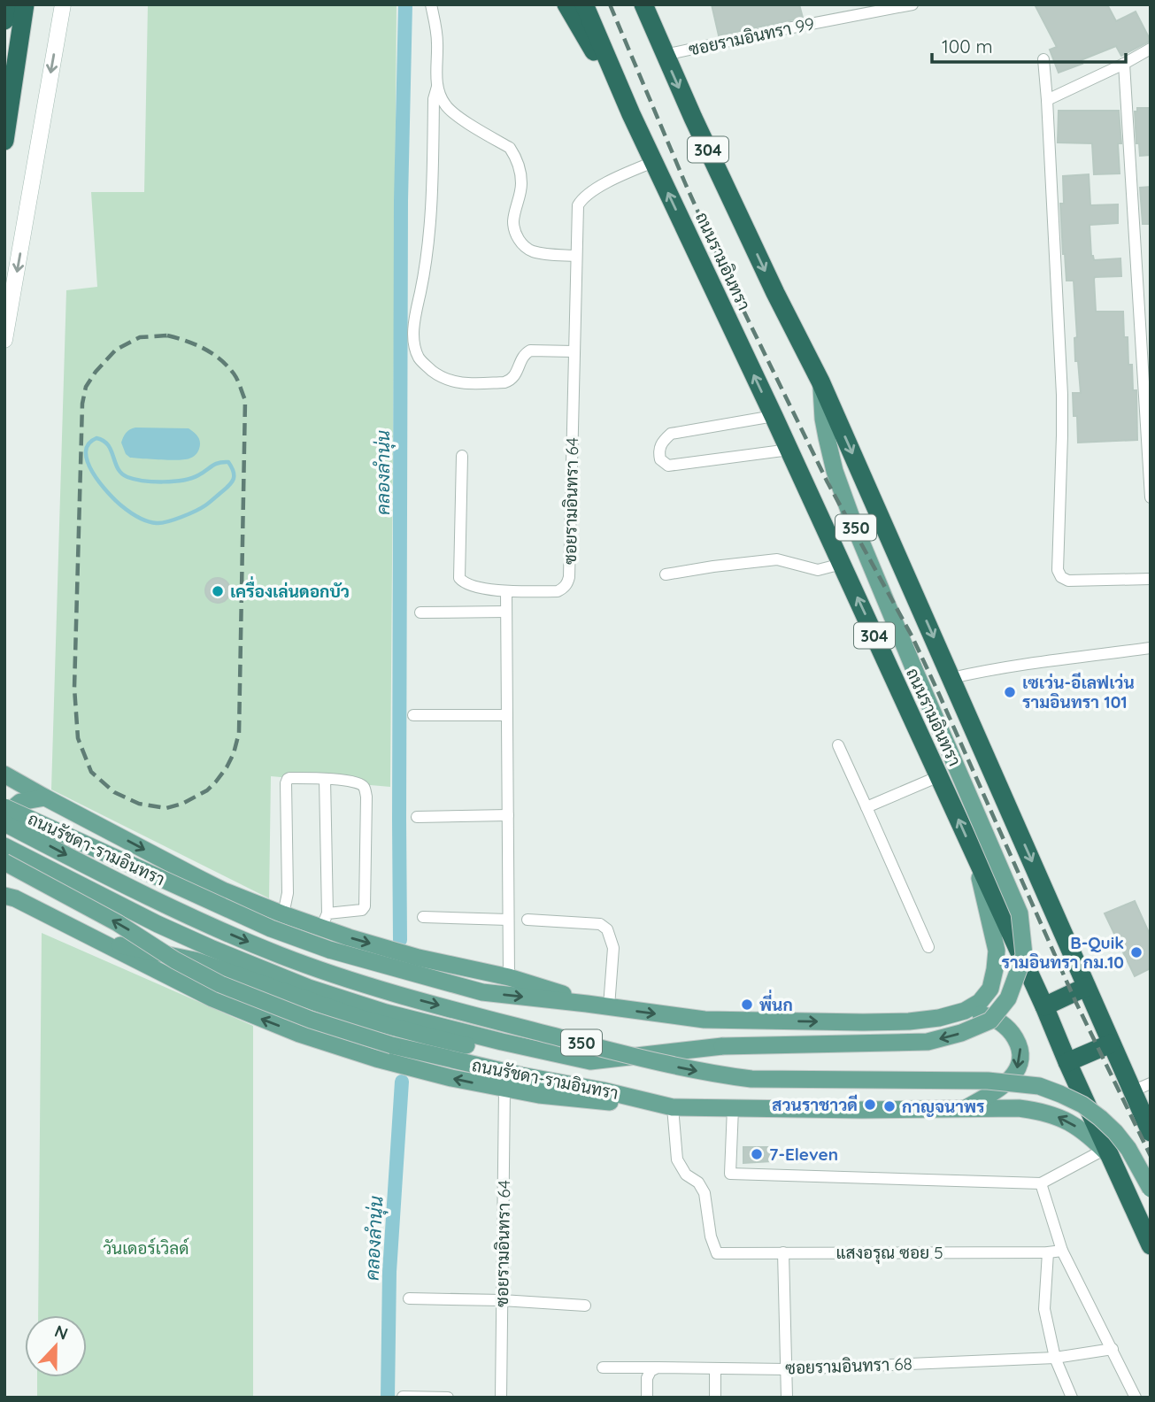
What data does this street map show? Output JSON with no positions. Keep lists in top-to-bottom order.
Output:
{
  "streets": {
    "highway": ["304", "ถนนรามอินทรา"],
    "main road": ["350", "ถนนรัชดา-รามอินทรา"],
    "street": [
      "ซอยรามอินทรา 99",
      "ซอยรามอินทรา 64",
      "แสงอรุณ ซอย 5",
      "ซอยรามอินทรา 68"
    ]
  },
  "crossings": [
    ["ซอยรามอินทรา 99", "ถนนรามอินทรา"],
    ["ถนนรามอินทรา", "ซอยรามอินทรา 64"],
    ["ถนนรามอินทรา", "ถนนรัชดา-รามอินทรา"],
    ["ถนนรัชดา-รามอินทรา", "แสงอรุณ ซอย 5"]
  ],
  "water": ["คลองลำนุ่น"],
  "parks": ["วันเดอร์เวิลด์"],
  "places": [
    "เครื่องเล่นดอกบัว",
    "เซเว่น-อีเลฟเว่น รามอินทรา 101",
    "B-Quik รามอินทรา กม.10",
    "พี่นก",
    "สวนราชาวดี",
    "กาญจนาพร",
    "7-Eleven"
  ],
  "scale_bar": "100 m",
  "north": "top"
}
